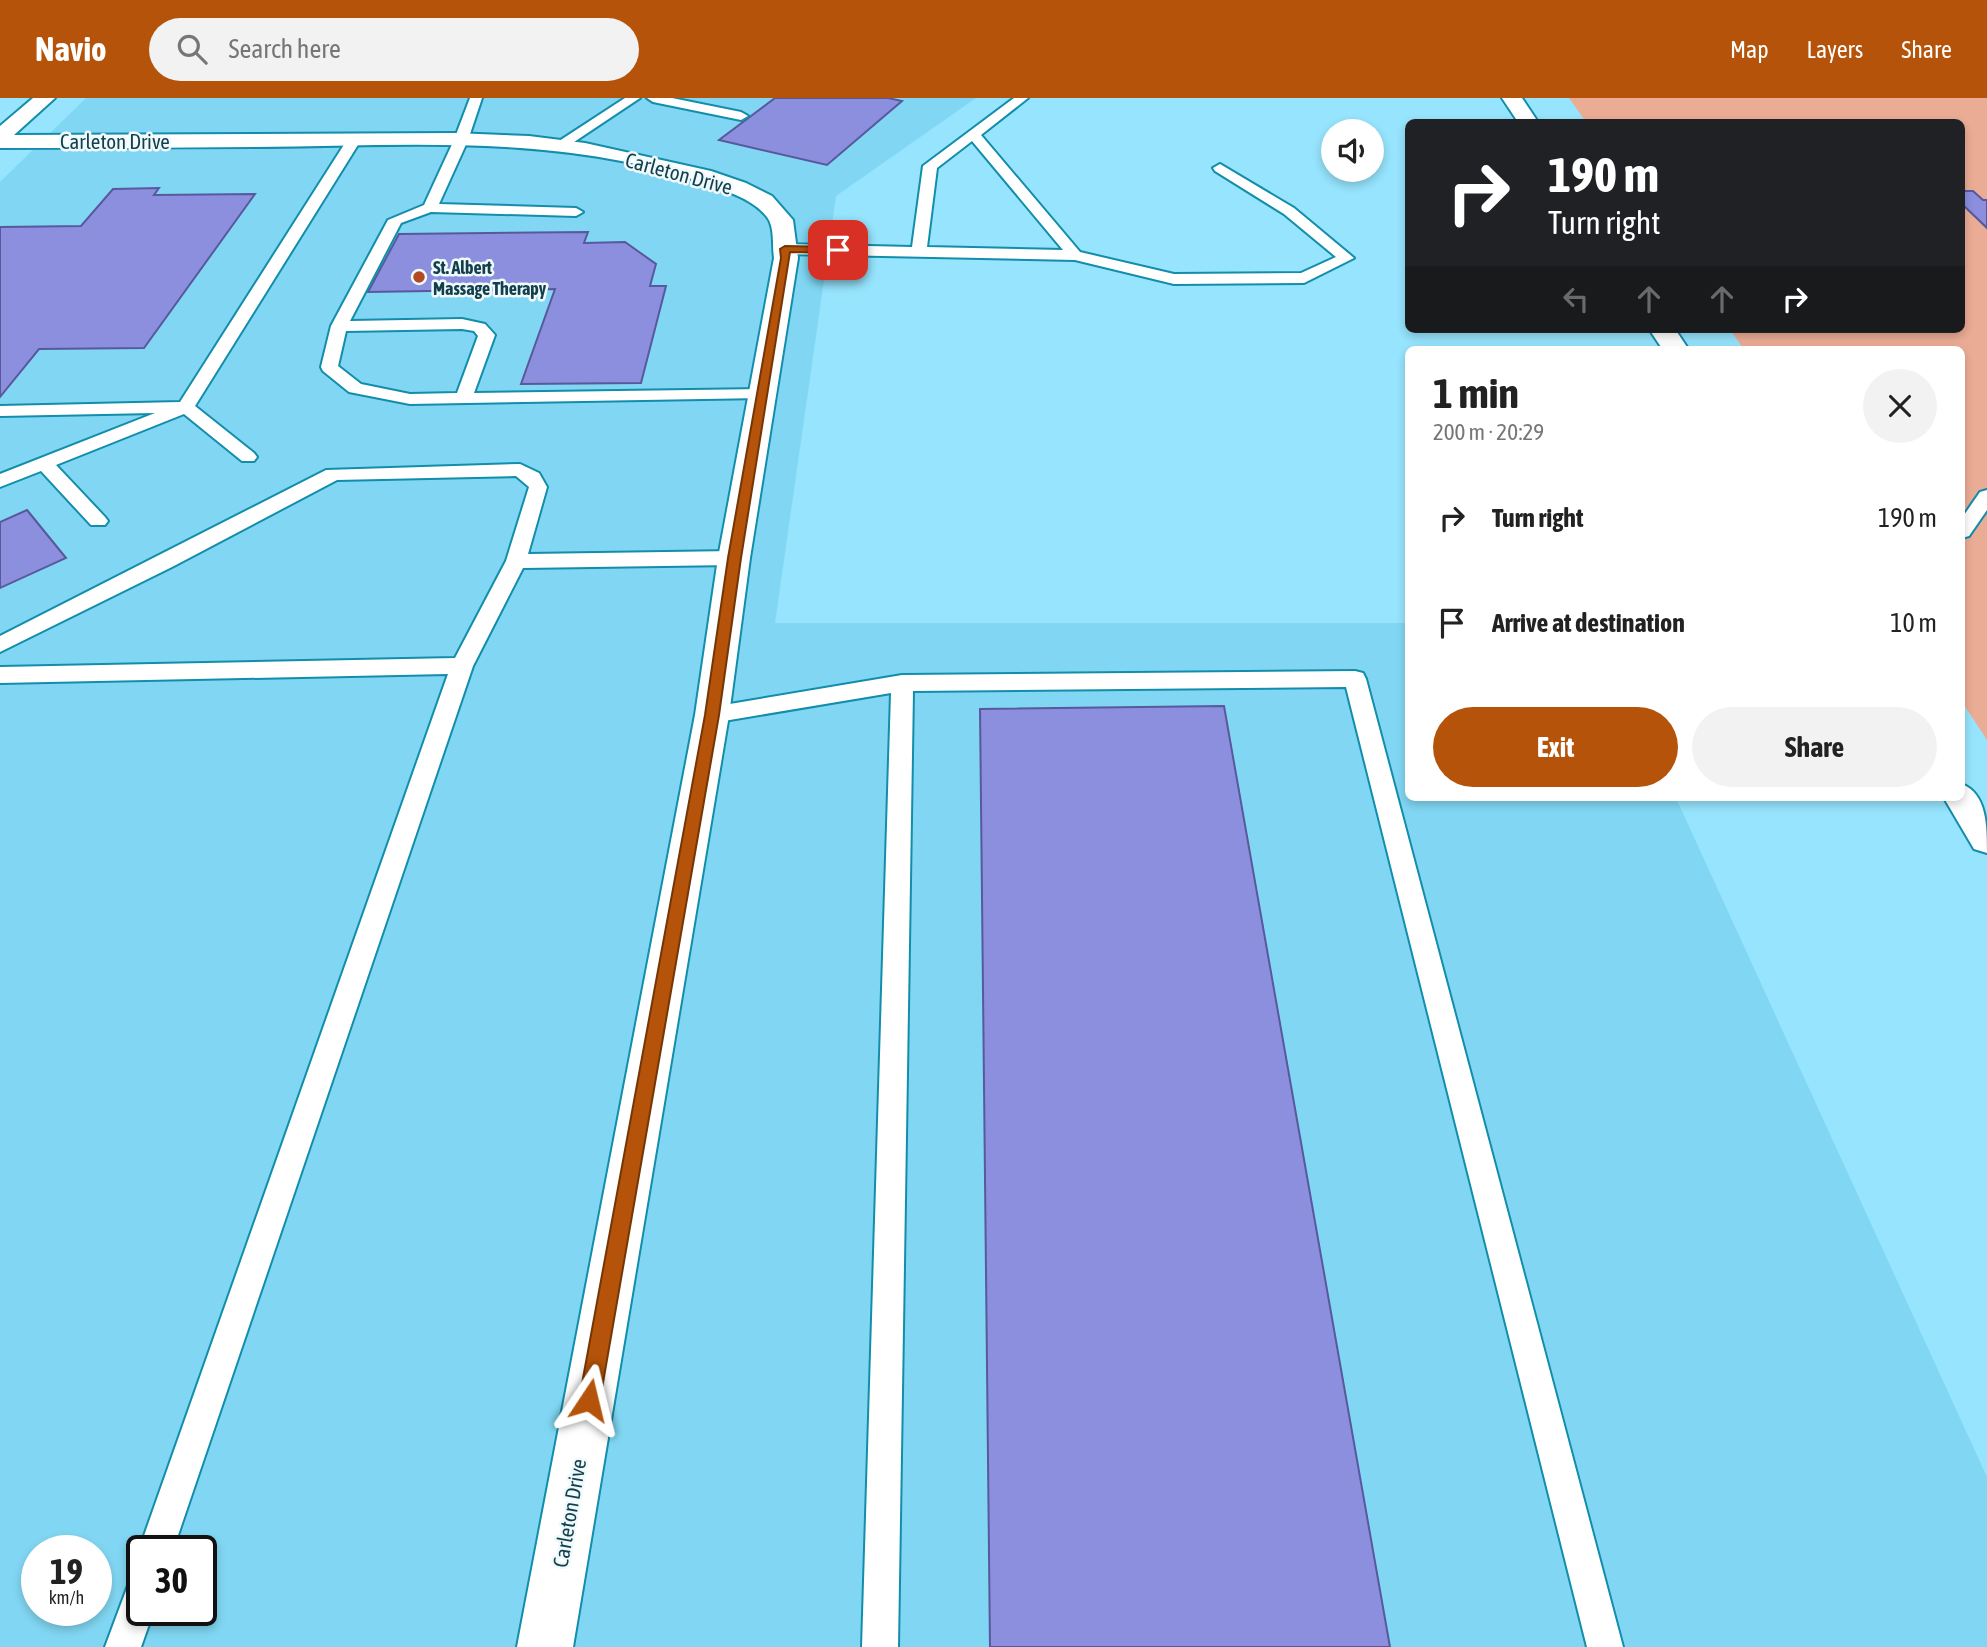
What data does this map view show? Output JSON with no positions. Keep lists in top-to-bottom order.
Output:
{
  "streets": {
    "street": ["Carleton Drive"]
  },
  "places": ["St. Albert Massage Therapy"],
  "page": {
    "header": "Navio",
    "search": "Search here",
    "nav": ["Map", "Layers", "Share"],
    "turn": ["190 m", "Turn right"],
    "heading": ["1 min", "200 m · 20:29"],
    "list": [
      {
        "name": "Turn right",
        "value": "190 m"
      },
      {
        "name": "Arrive at destination",
        "value": "10 m"
      }
    ],
    "buttons": ["Exit", "Share"],
    "speed": "19 km/h",
    "limit": "30"
  }
}
